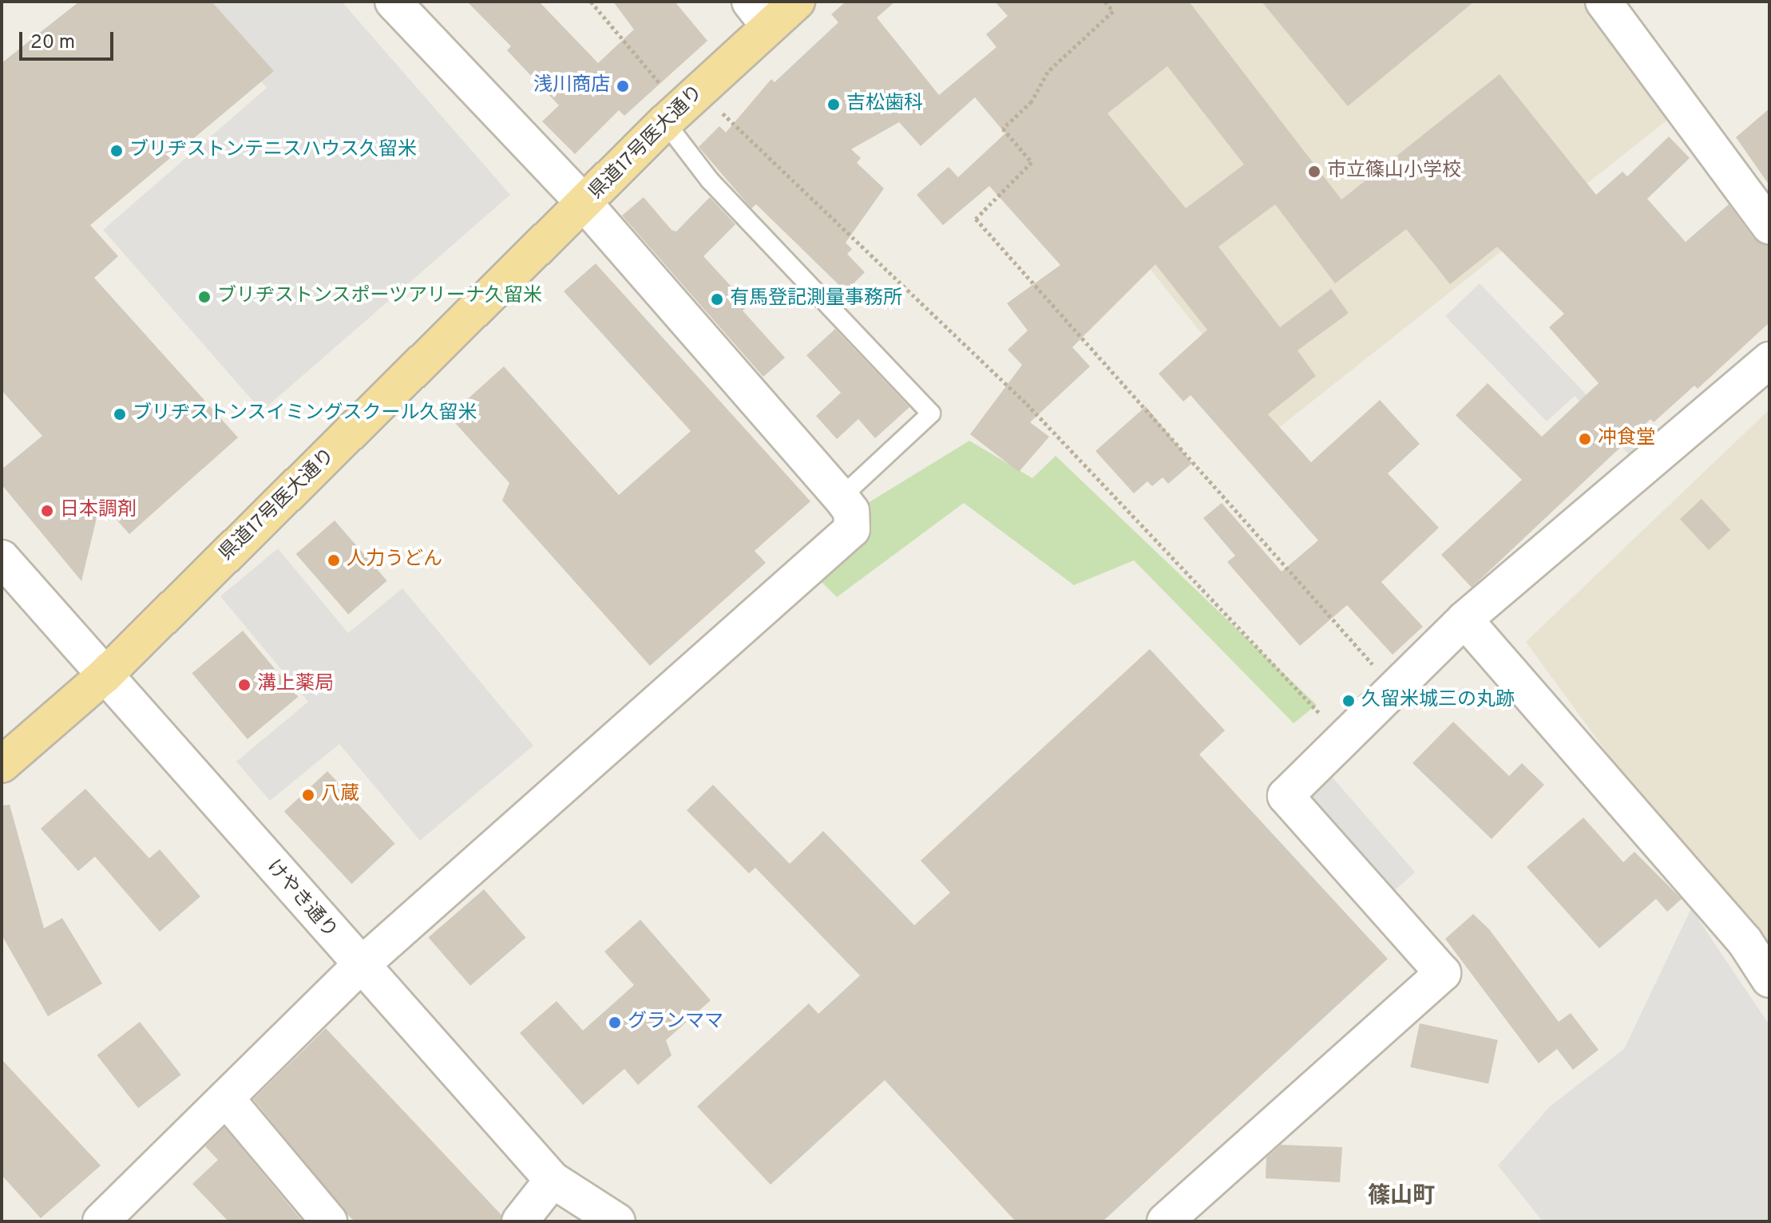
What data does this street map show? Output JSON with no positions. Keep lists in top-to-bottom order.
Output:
{
  "streets": {
    "main road": ["県道17号医大通り"],
    "street": ["けやき通り"]
  },
  "crossings": [
    ["県道17号医大通り", "けやき通り"]
  ],
  "districts": ["篠山町"],
  "places": [
    "浅川商店",
    "吉松歯科",
    "ブリヂストンテニスハウス久留米",
    "市立篠山小学校",
    "ブリヂストンスポーツアリーナ久留米",
    "有馬登記測量事務所",
    "ブリヂストンスイミングスクール久留米",
    "冲食堂",
    "日本調剤",
    "人力うどん",
    "溝上薬局",
    "久留米城三の丸跡",
    "八蔵",
    "グランママ"
  ],
  "scale_bar": "20 m"
}
